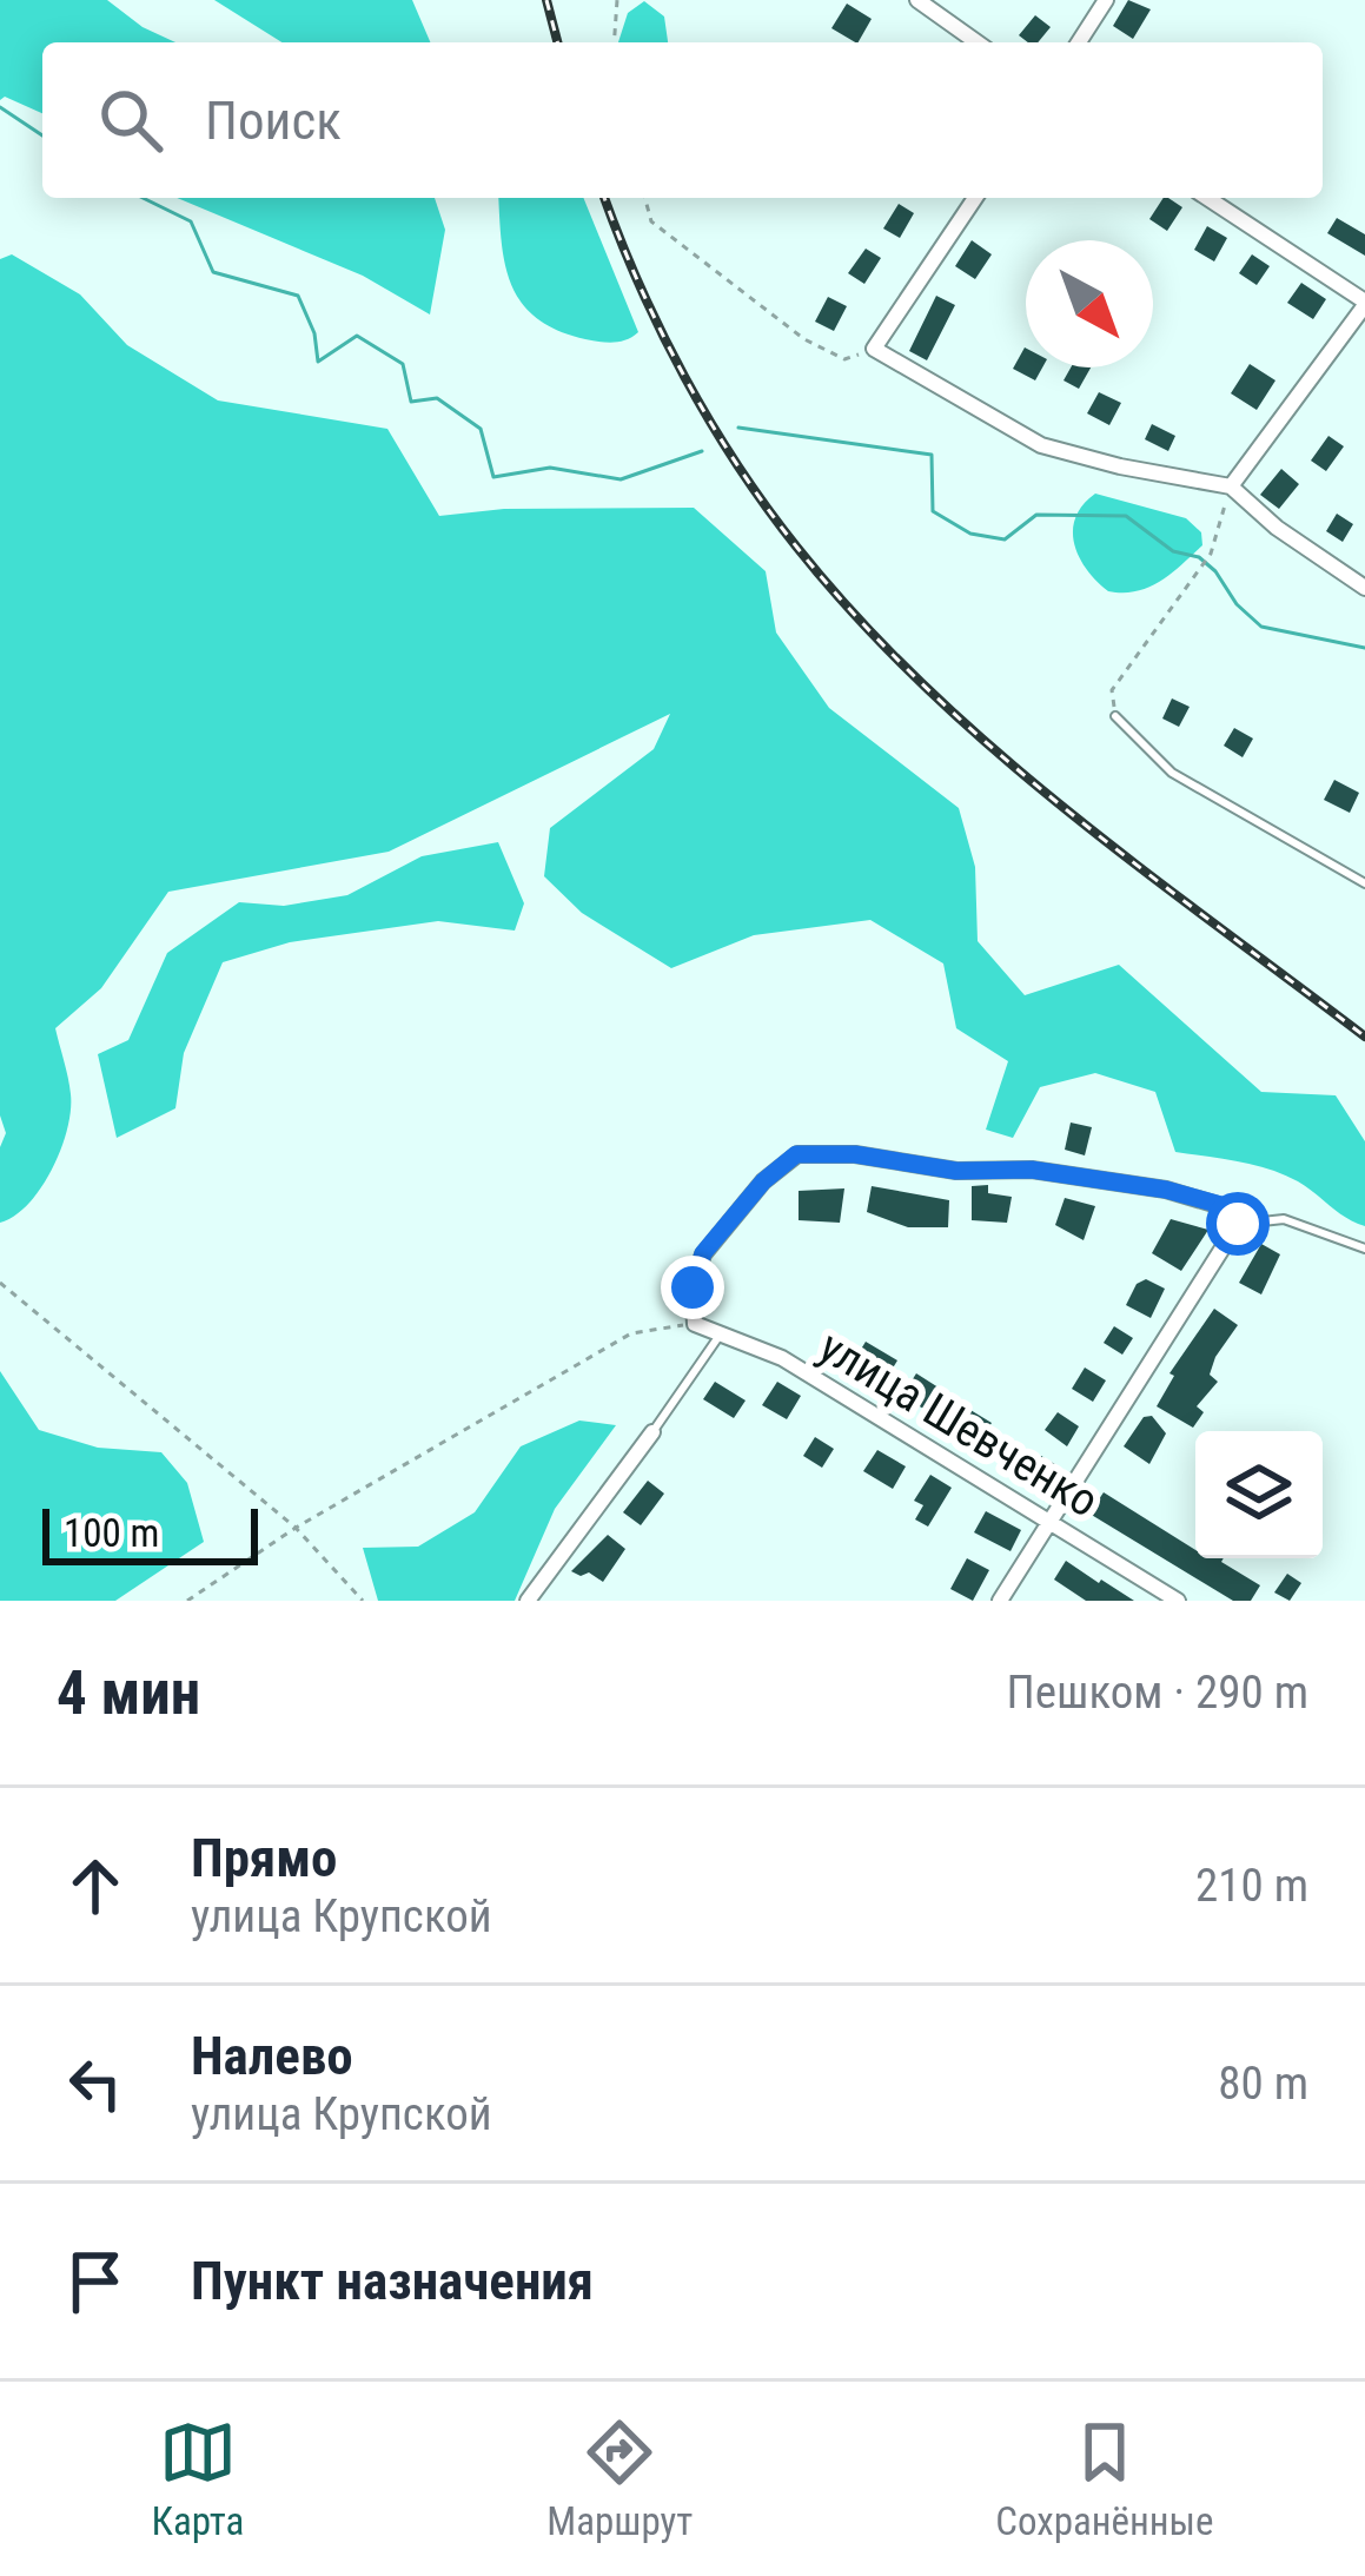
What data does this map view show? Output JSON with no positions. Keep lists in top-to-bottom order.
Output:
{
  "streets": {
    "street": ["улица Шевченко"]
  },
  "scale_bar": "100 m",
  "north": "bottom right",
  "page": {
    "search": "Поиск",
    "scale": "100 m",
    "heading": ["4 мин", "Пешком · 290 m"],
    "list": [
      ["Прямо", "улица Крупской", "210 m"],
      ["Налево", "улица Крупской", "80 m"],
      "Пункт назначения"
    ],
    "nav": ["Карта", "Маршрут", "Сохранённые"]
  }
}
